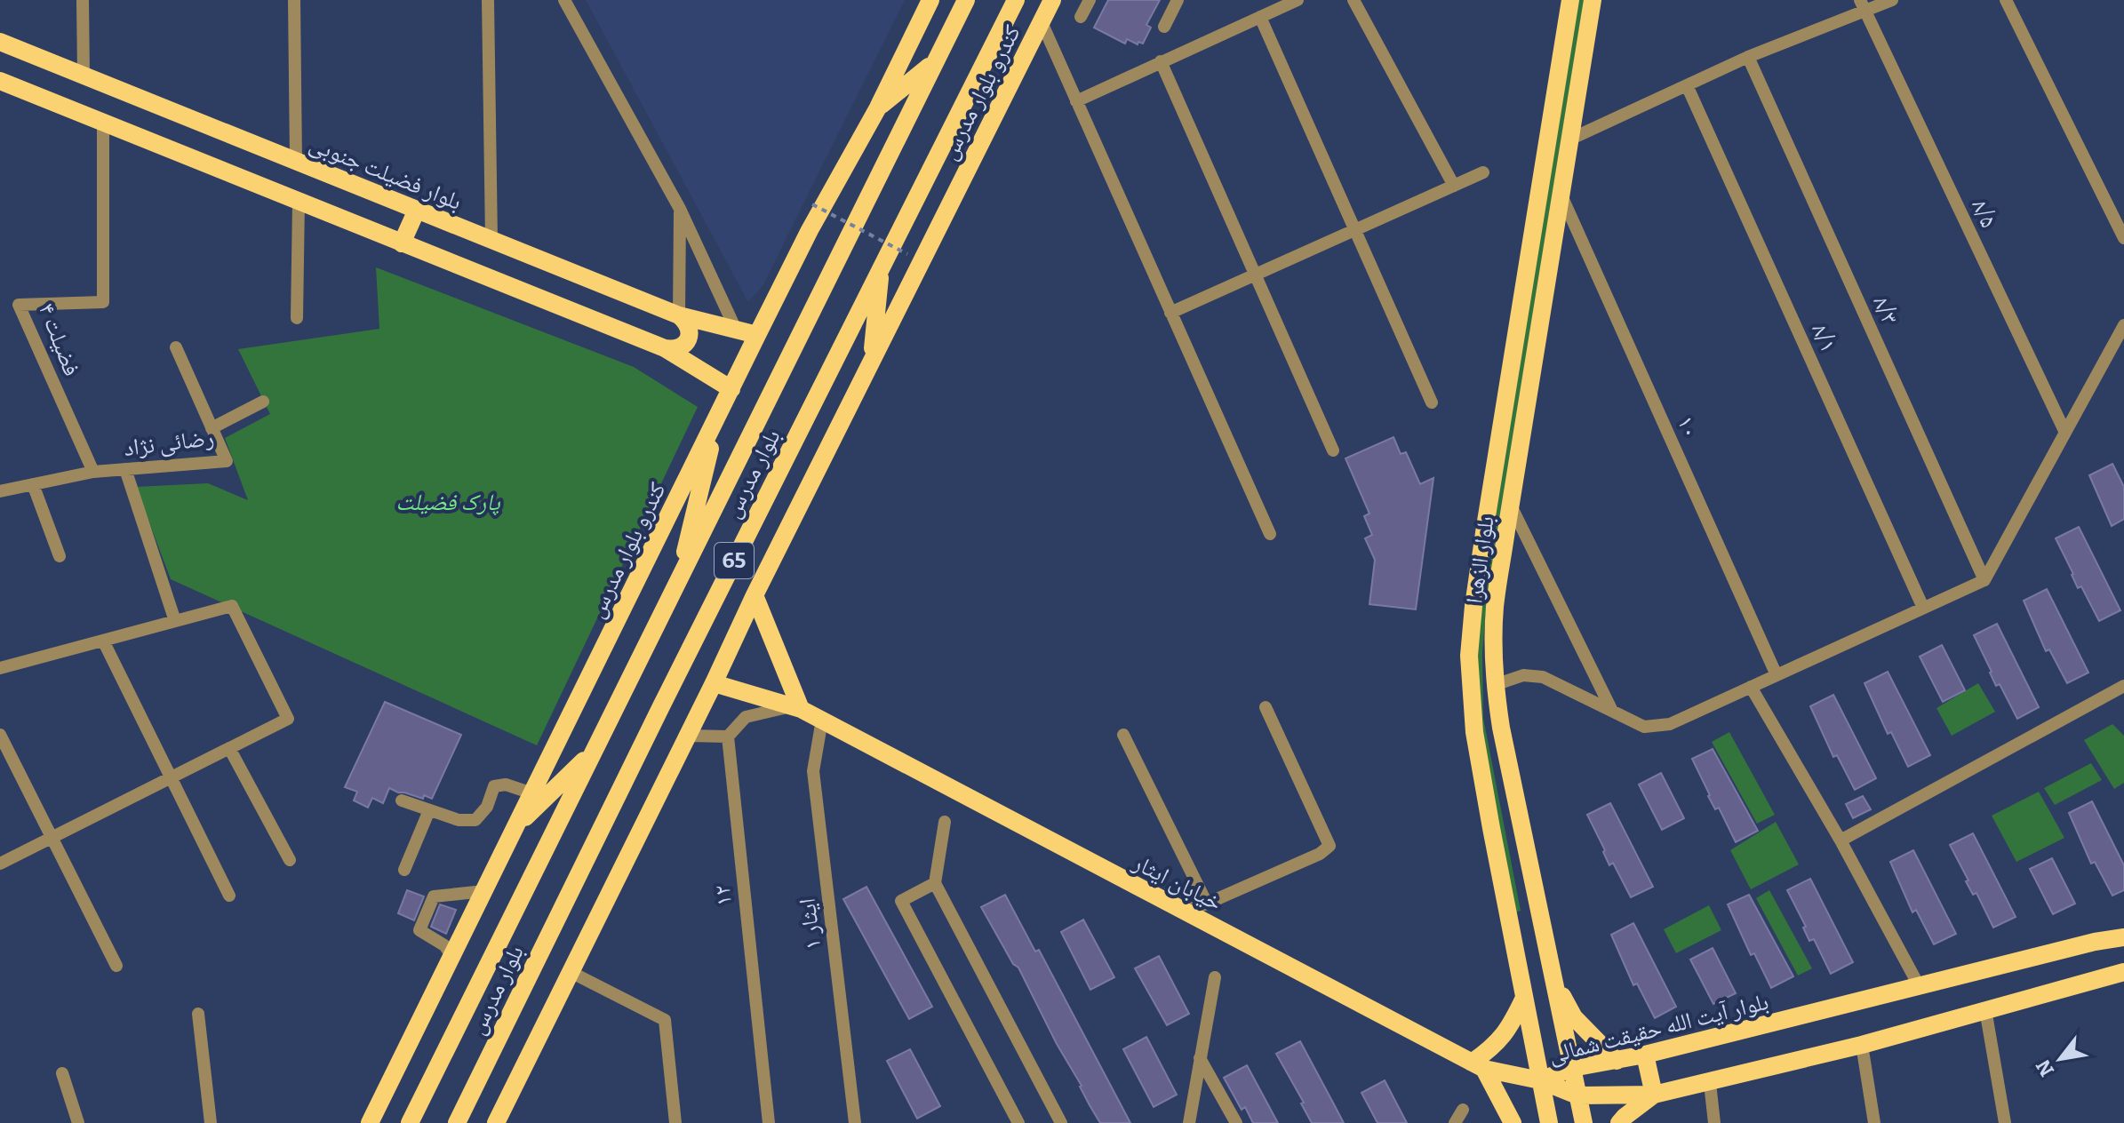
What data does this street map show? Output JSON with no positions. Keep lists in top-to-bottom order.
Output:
{
  "streets": {
    "main road": [
      "کندرو بلوار مدرس",
      "بلوار فضیلت جنوبی",
      "بلوار مدرس",
      "بلوار الزهرا",
      "65",
      "خیابان ایثار",
      "بلوار آیت الله حقیقت شمالی"
    ],
    "street": [
      "۸/۵",
      "۸/۳",
      "۸/۱",
      "فضیلت ۴",
      "۱۰",
      "رضائی نژاد",
      "۱۲",
      "ایثار ۱"
    ]
  },
  "crossings": [
    ["کندرو بلوار مدرس", "بلوار فضیلت جنوبی"],
    ["فضیلت ۴", "رضائی نژاد"],
    ["۱۰", "بلوار الزهرا"],
    ["بلوار الزهرا", "خیابان ایثار"],
    ["بلوار الزهرا", "بلوار آیت الله حقیقت شمالی"],
    ["خیابان ایثار", "ایثار ۱"],
    ["خیابان ایثار", "بلوار آیت الله حقیقت شمالی"]
  ],
  "parks": ["پارک فضیلت"],
  "north": "bottom left"
}
